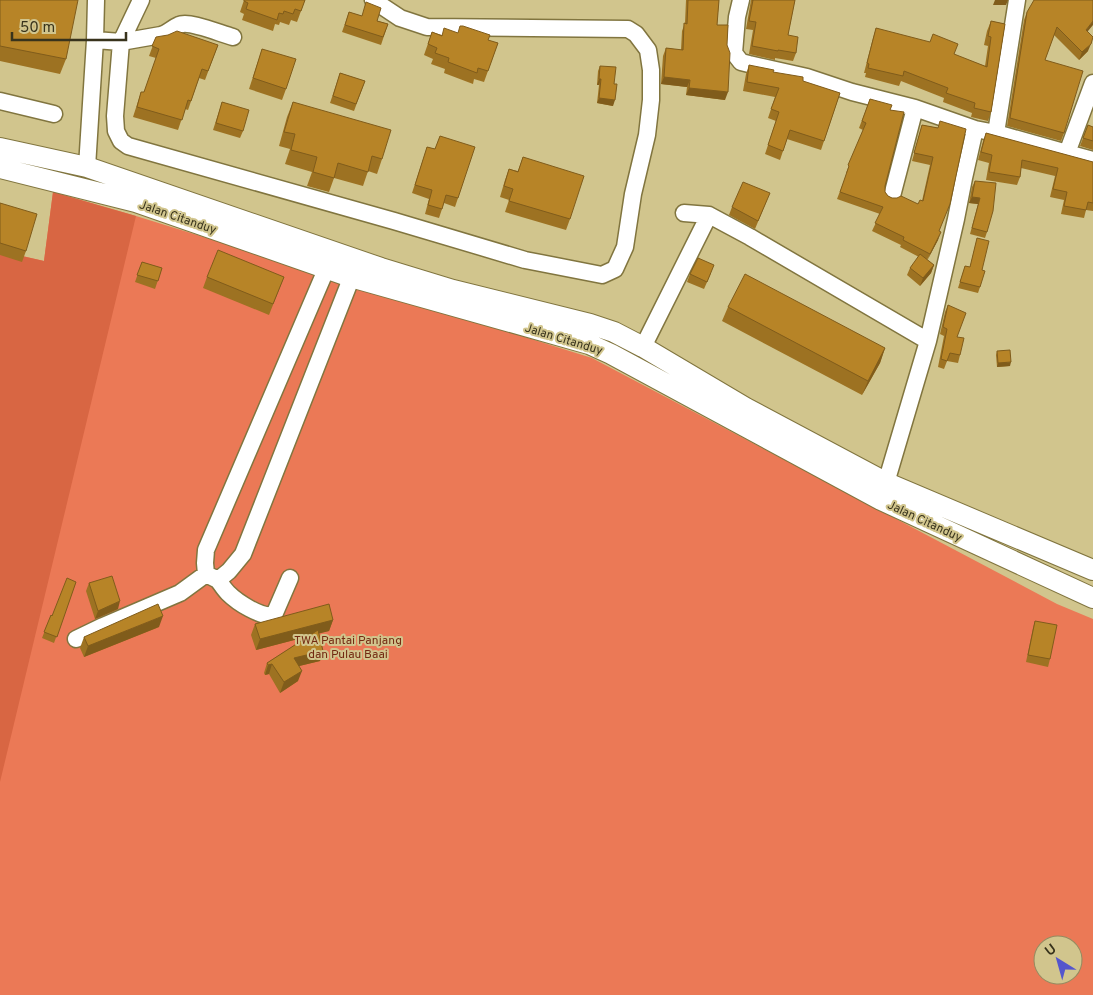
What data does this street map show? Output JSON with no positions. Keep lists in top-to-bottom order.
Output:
{
  "streets": {
    "main road": ["Jalan Citanduy"]
  },
  "parks": ["TWA Pantai Panjang dan Pulau Baai"],
  "scale_bar": "50 m",
  "north": "top left"
}
